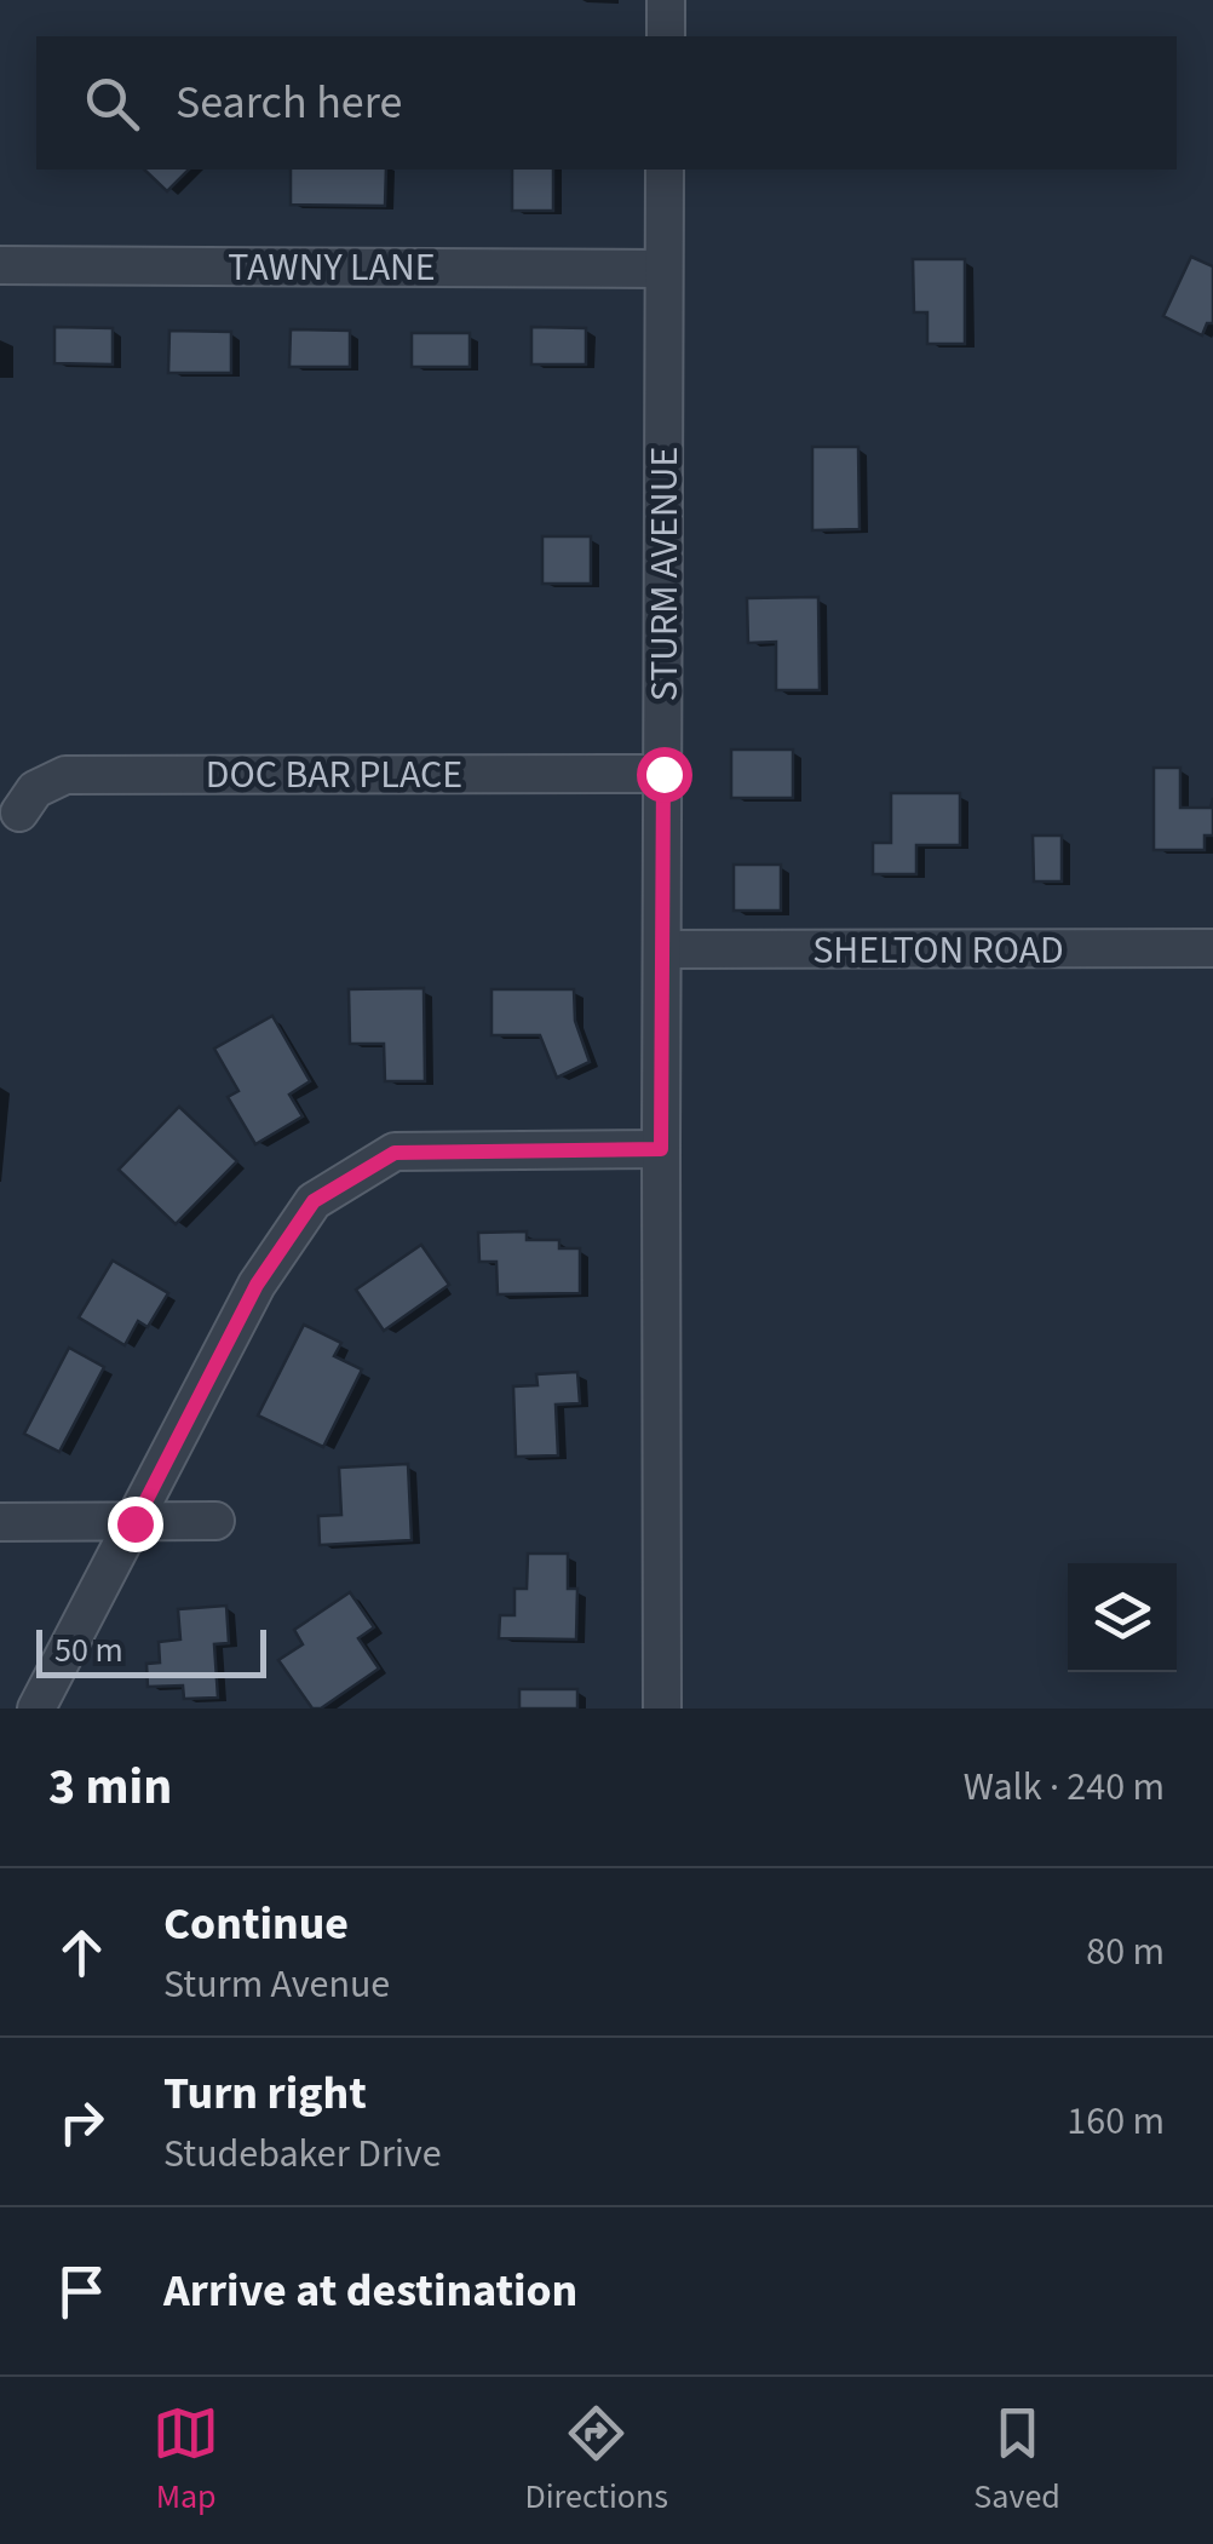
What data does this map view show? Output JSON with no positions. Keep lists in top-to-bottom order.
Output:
{
  "streets": {
    "street": [
      "TAWNY LANE",
      "STURM AVENUE",
      "DOC BAR PLACE",
      "SHELTON ROAD"
    ]
  },
  "crossings": [
    ["TAWNY LANE", "STURM AVENUE"],
    ["STURM AVENUE", "DOC BAR PLACE"],
    ["STURM AVENUE", "SHELTON ROAD"]
  ],
  "scale_bar": "50 m",
  "page": {
    "search": "Search here",
    "scale": "50 m",
    "heading": ["3 min", "Walk · 240 m"],
    "list": [
      ["Continue", "Sturm Avenue", "80 m"],
      ["Turn right", "Studebaker Drive", "160 m"],
      "Arrive at destination"
    ],
    "nav": ["Map", "Directions", "Saved"]
  }
}
